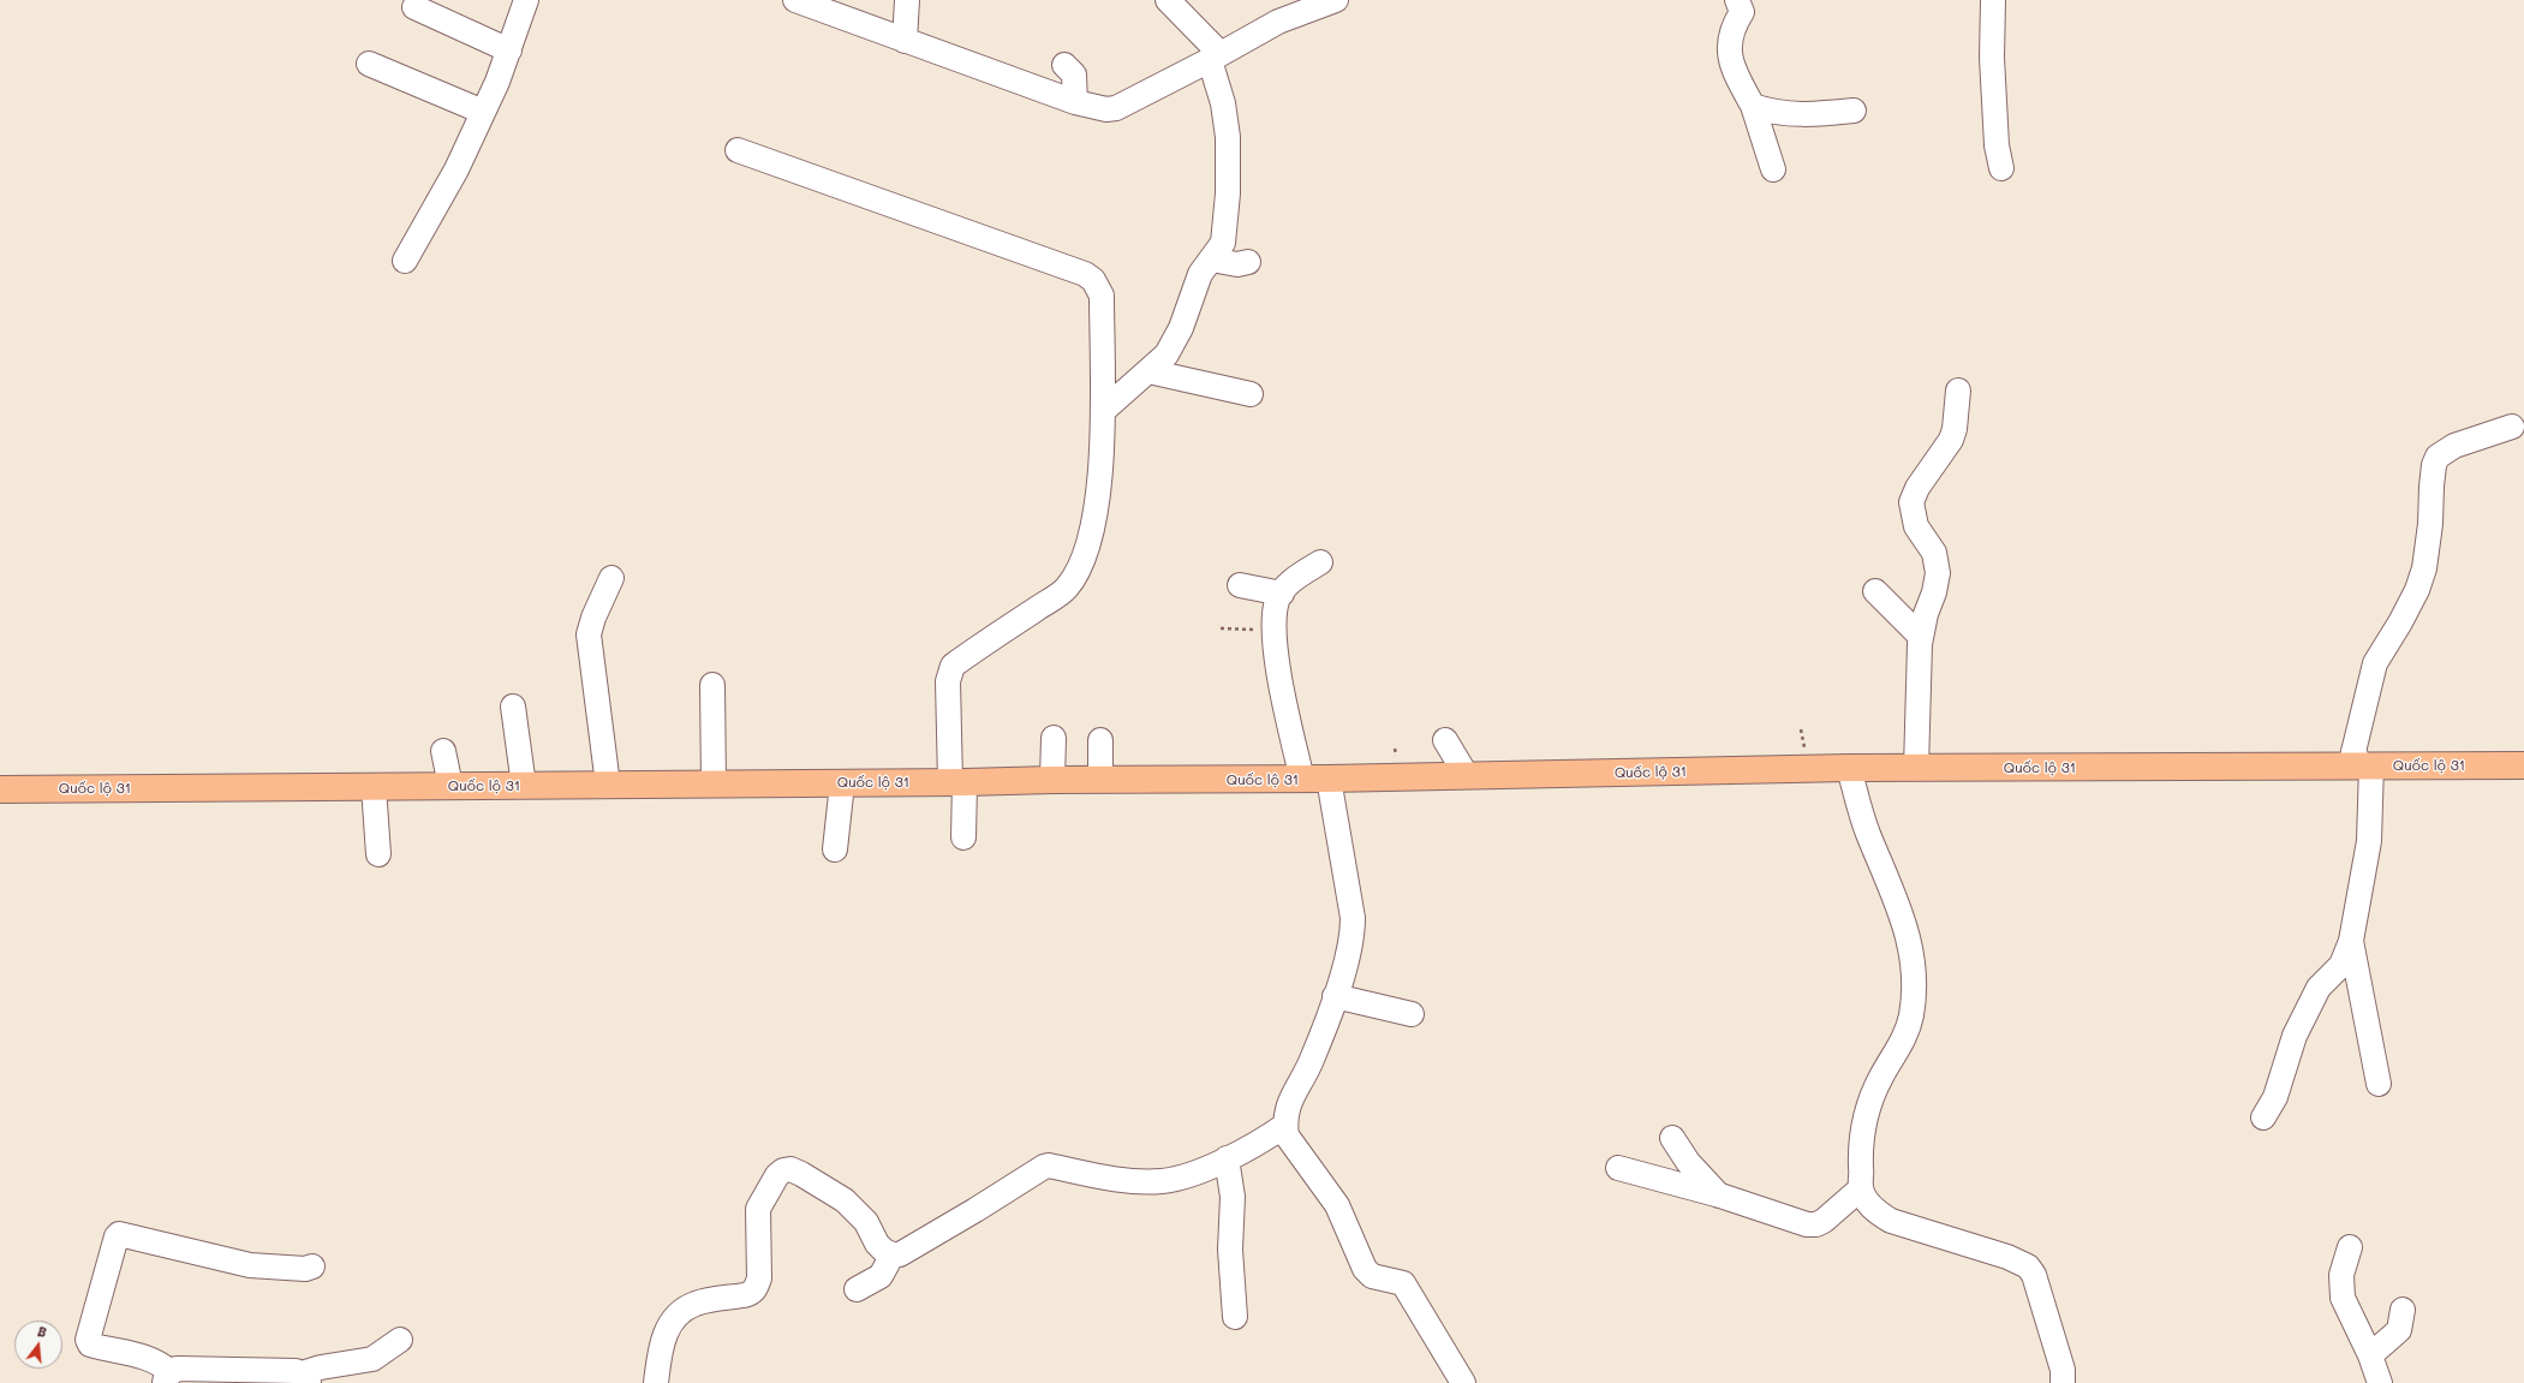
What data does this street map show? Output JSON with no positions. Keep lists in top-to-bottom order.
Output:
{
  "streets": {
    "highway": ["Quốc lộ 31"]
  },
  "north": "top"
}
